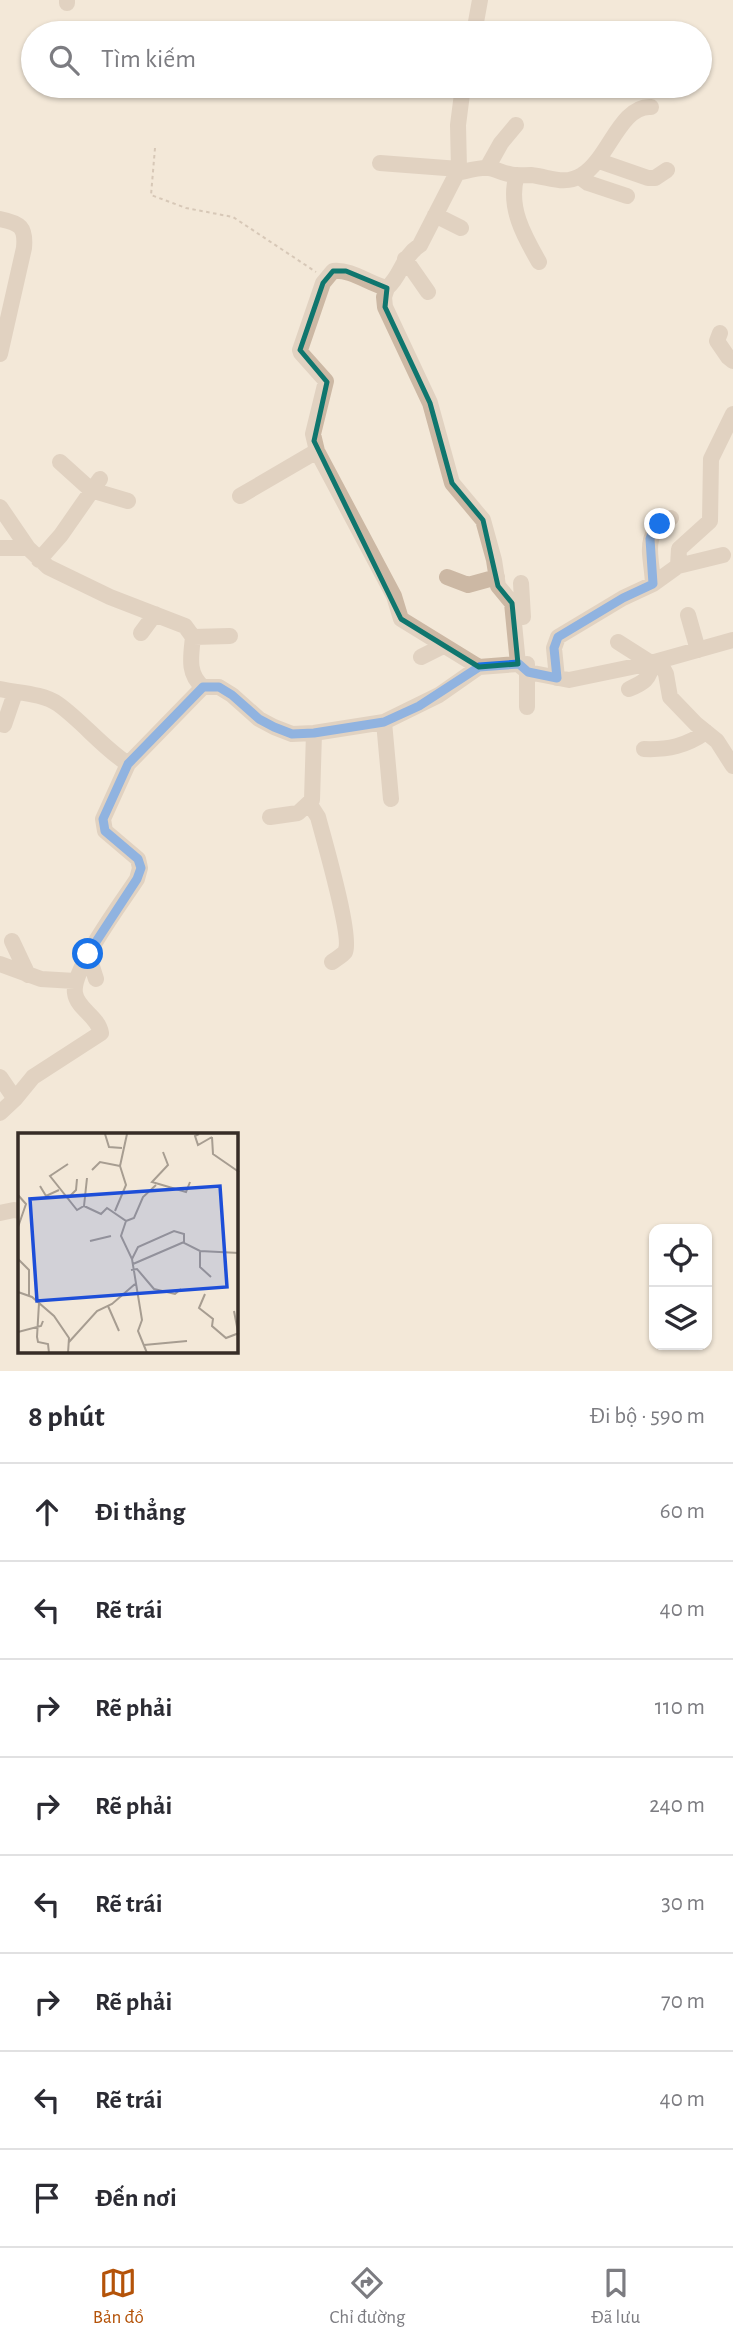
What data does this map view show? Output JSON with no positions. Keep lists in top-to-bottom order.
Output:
{
  "page": {
    "search": "Tìm kiếm",
    "heading": ["8 phút", "Đi bộ · 590 m"],
    "list": [
      ["Đi thẳng", "60 m"],
      ["Rẽ trái", "40 m"],
      ["Rẽ phải", "110 m"],
      ["Rẽ phải", "240 m"],
      ["Rẽ trái", "30 m"],
      ["Rẽ phải", "70 m"],
      ["Rẽ trái", "40 m"],
      "Đến nơi"
    ],
    "nav": ["Bản đồ", "Chỉ đường", "Đã lưu"]
  }
}
